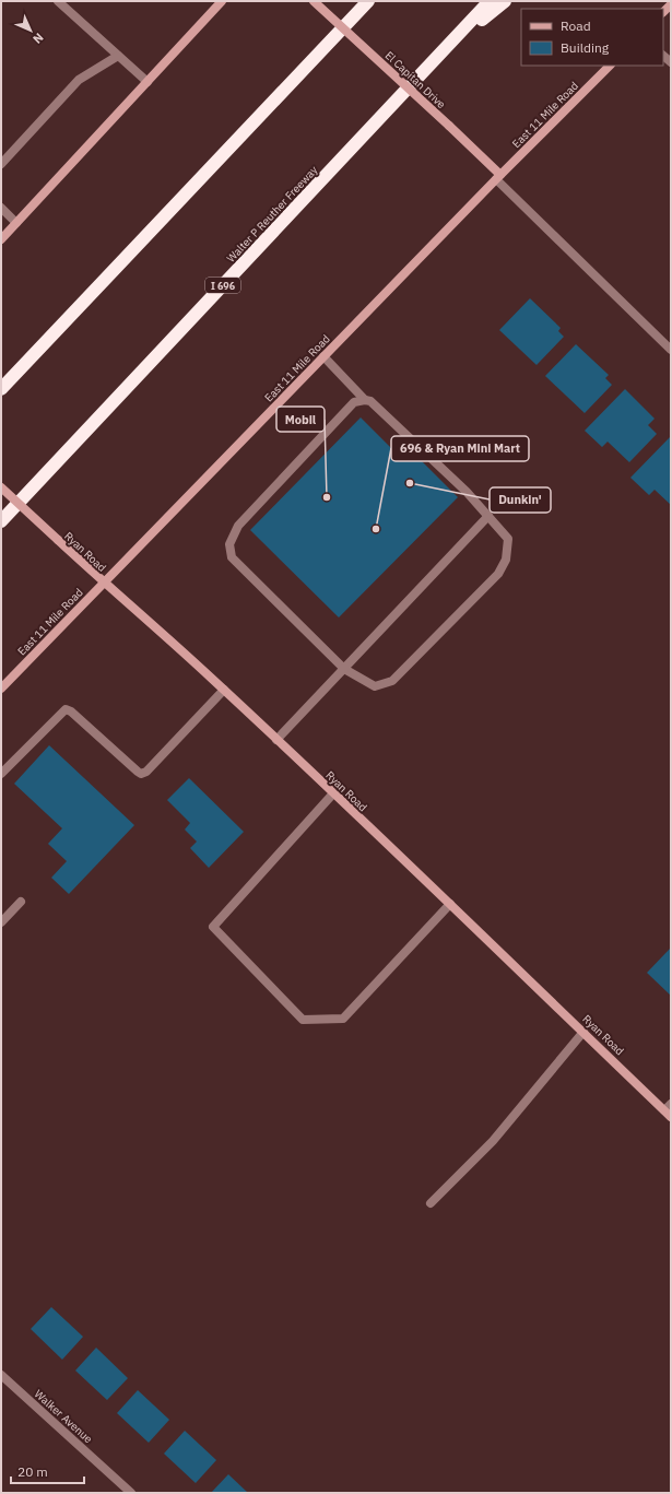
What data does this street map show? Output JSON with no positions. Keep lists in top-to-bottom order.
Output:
{
  "streets": {
    "highway": ["Walter P Reuther Freeway", "I 696"],
    "main road": ["El Capitan Drive", "East 11 Mile Road", "Ryan Road"],
    "street": ["Walker Avenue"]
  },
  "crossings": [
    ["El Capitan Drive", "East 11 Mile Road"],
    ["East 11 Mile Road", "Ryan Road"]
  ],
  "places": ["Dunkin'", "Mobil", "696 & Ryan Mini Mart"],
  "legend": ["Road", "Building"],
  "scale_bar": "20 m",
  "north": "bottom right"
}
